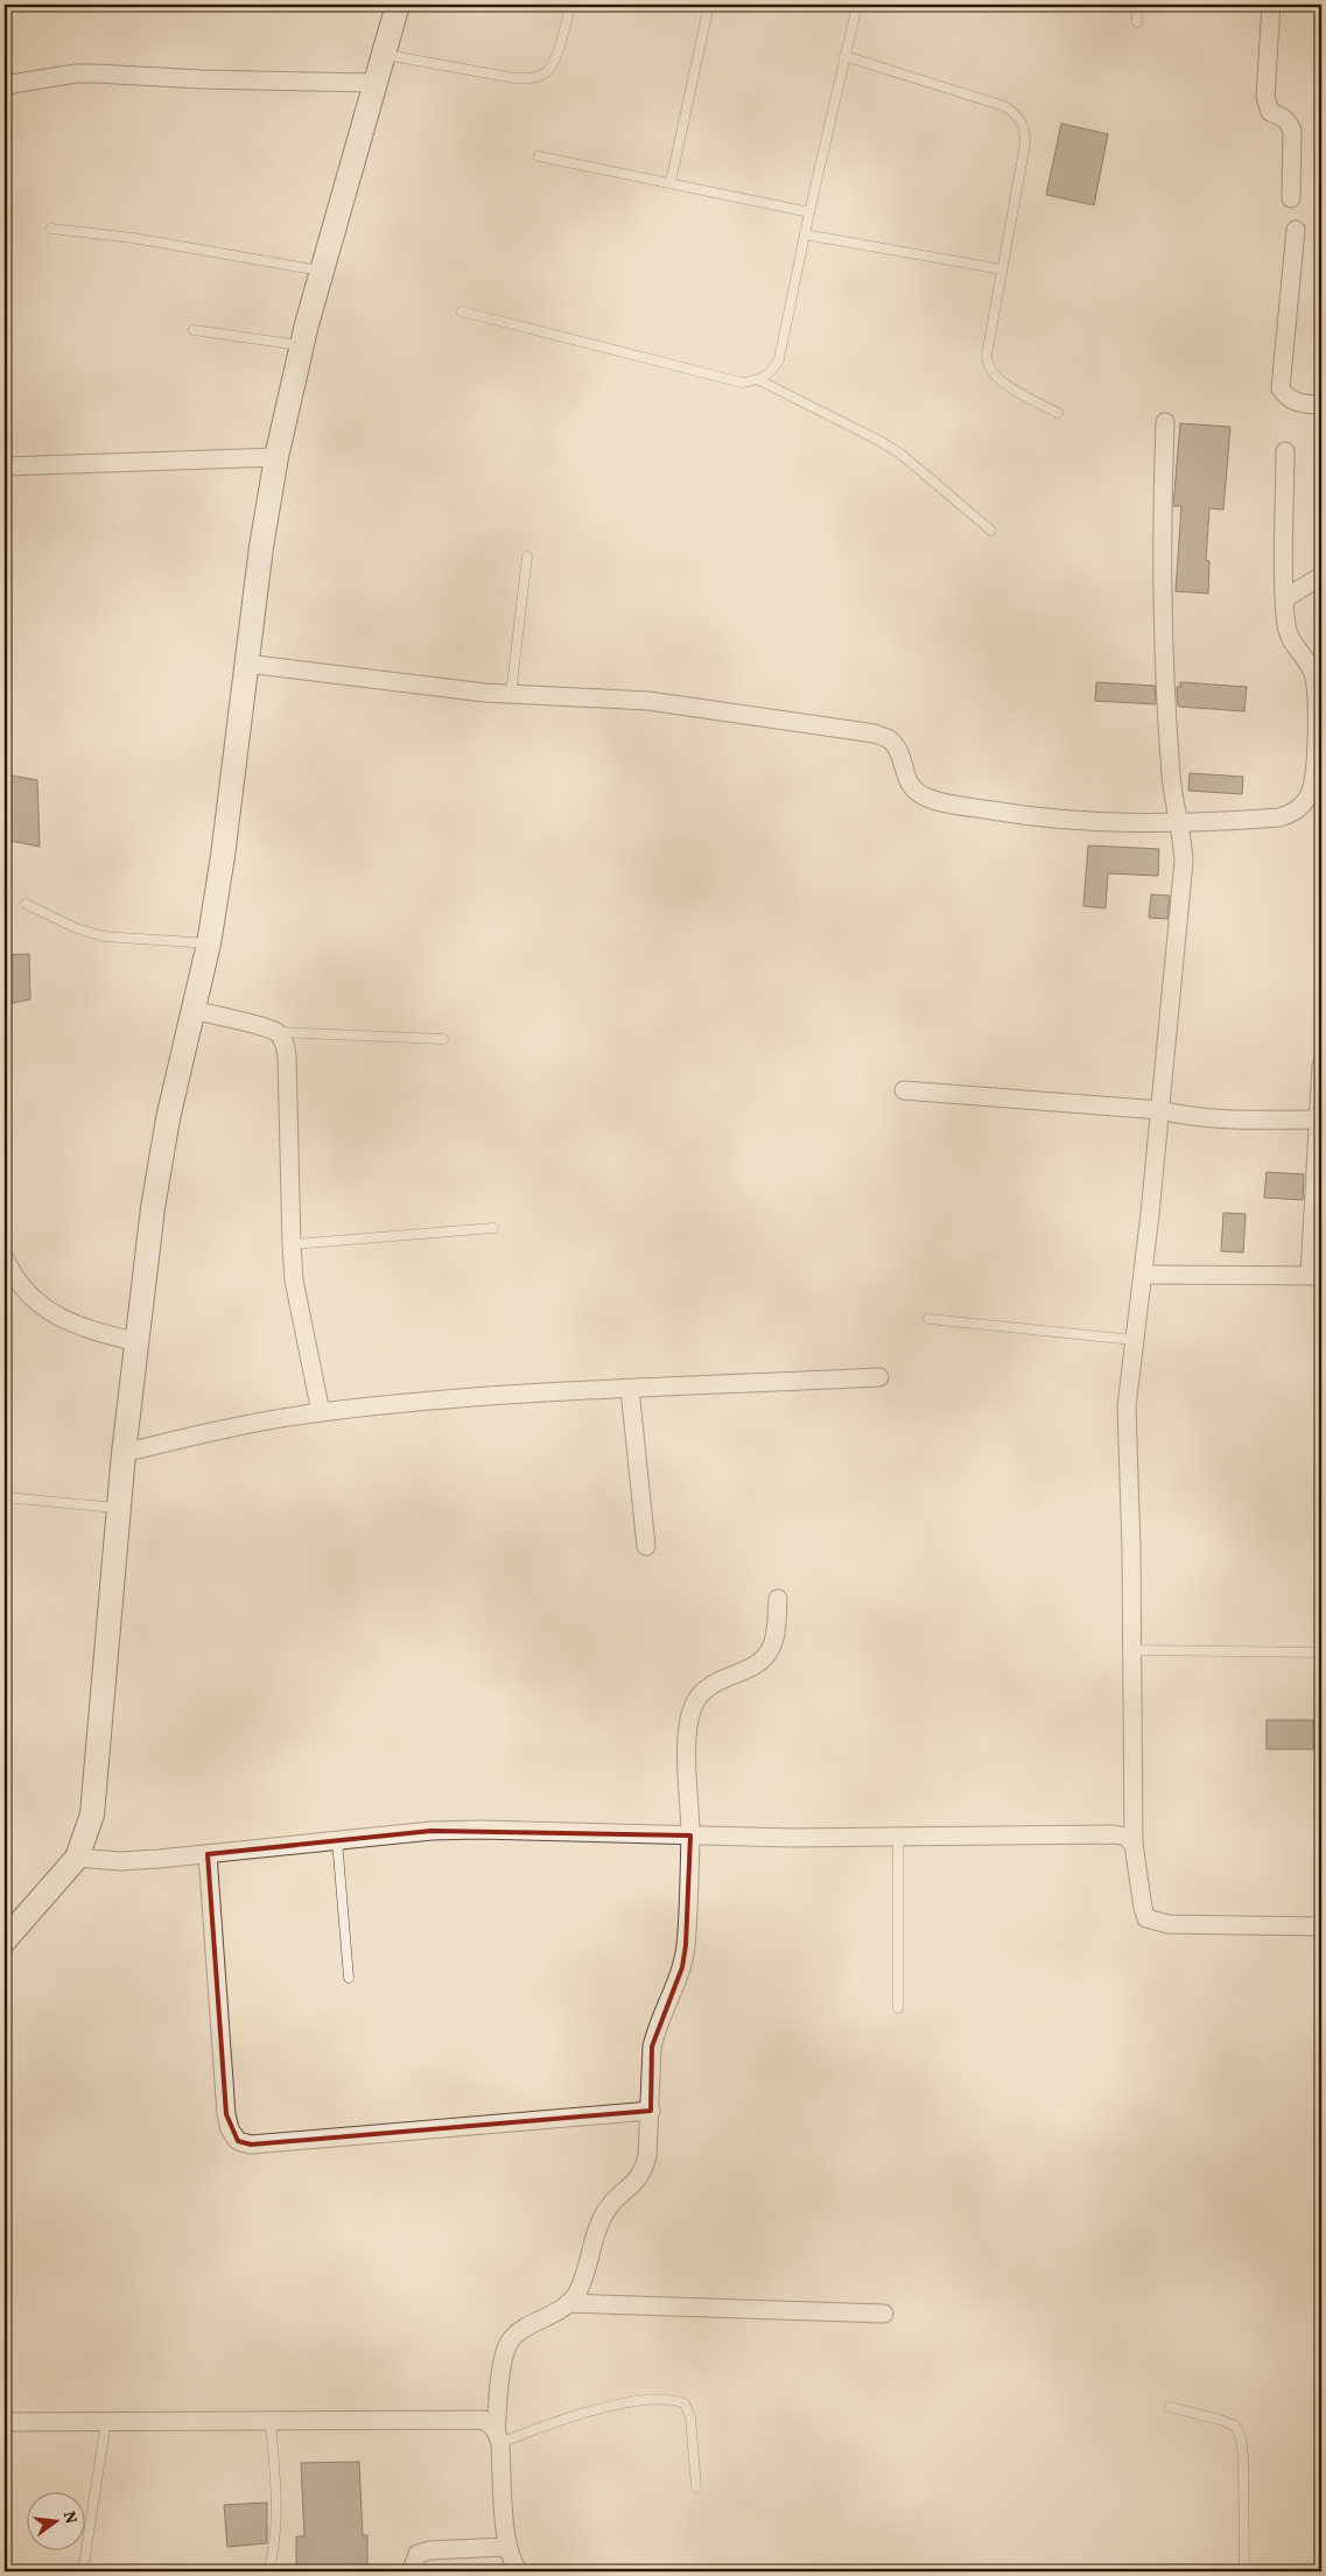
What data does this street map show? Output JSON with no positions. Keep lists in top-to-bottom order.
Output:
{
  "north": "right"
}
